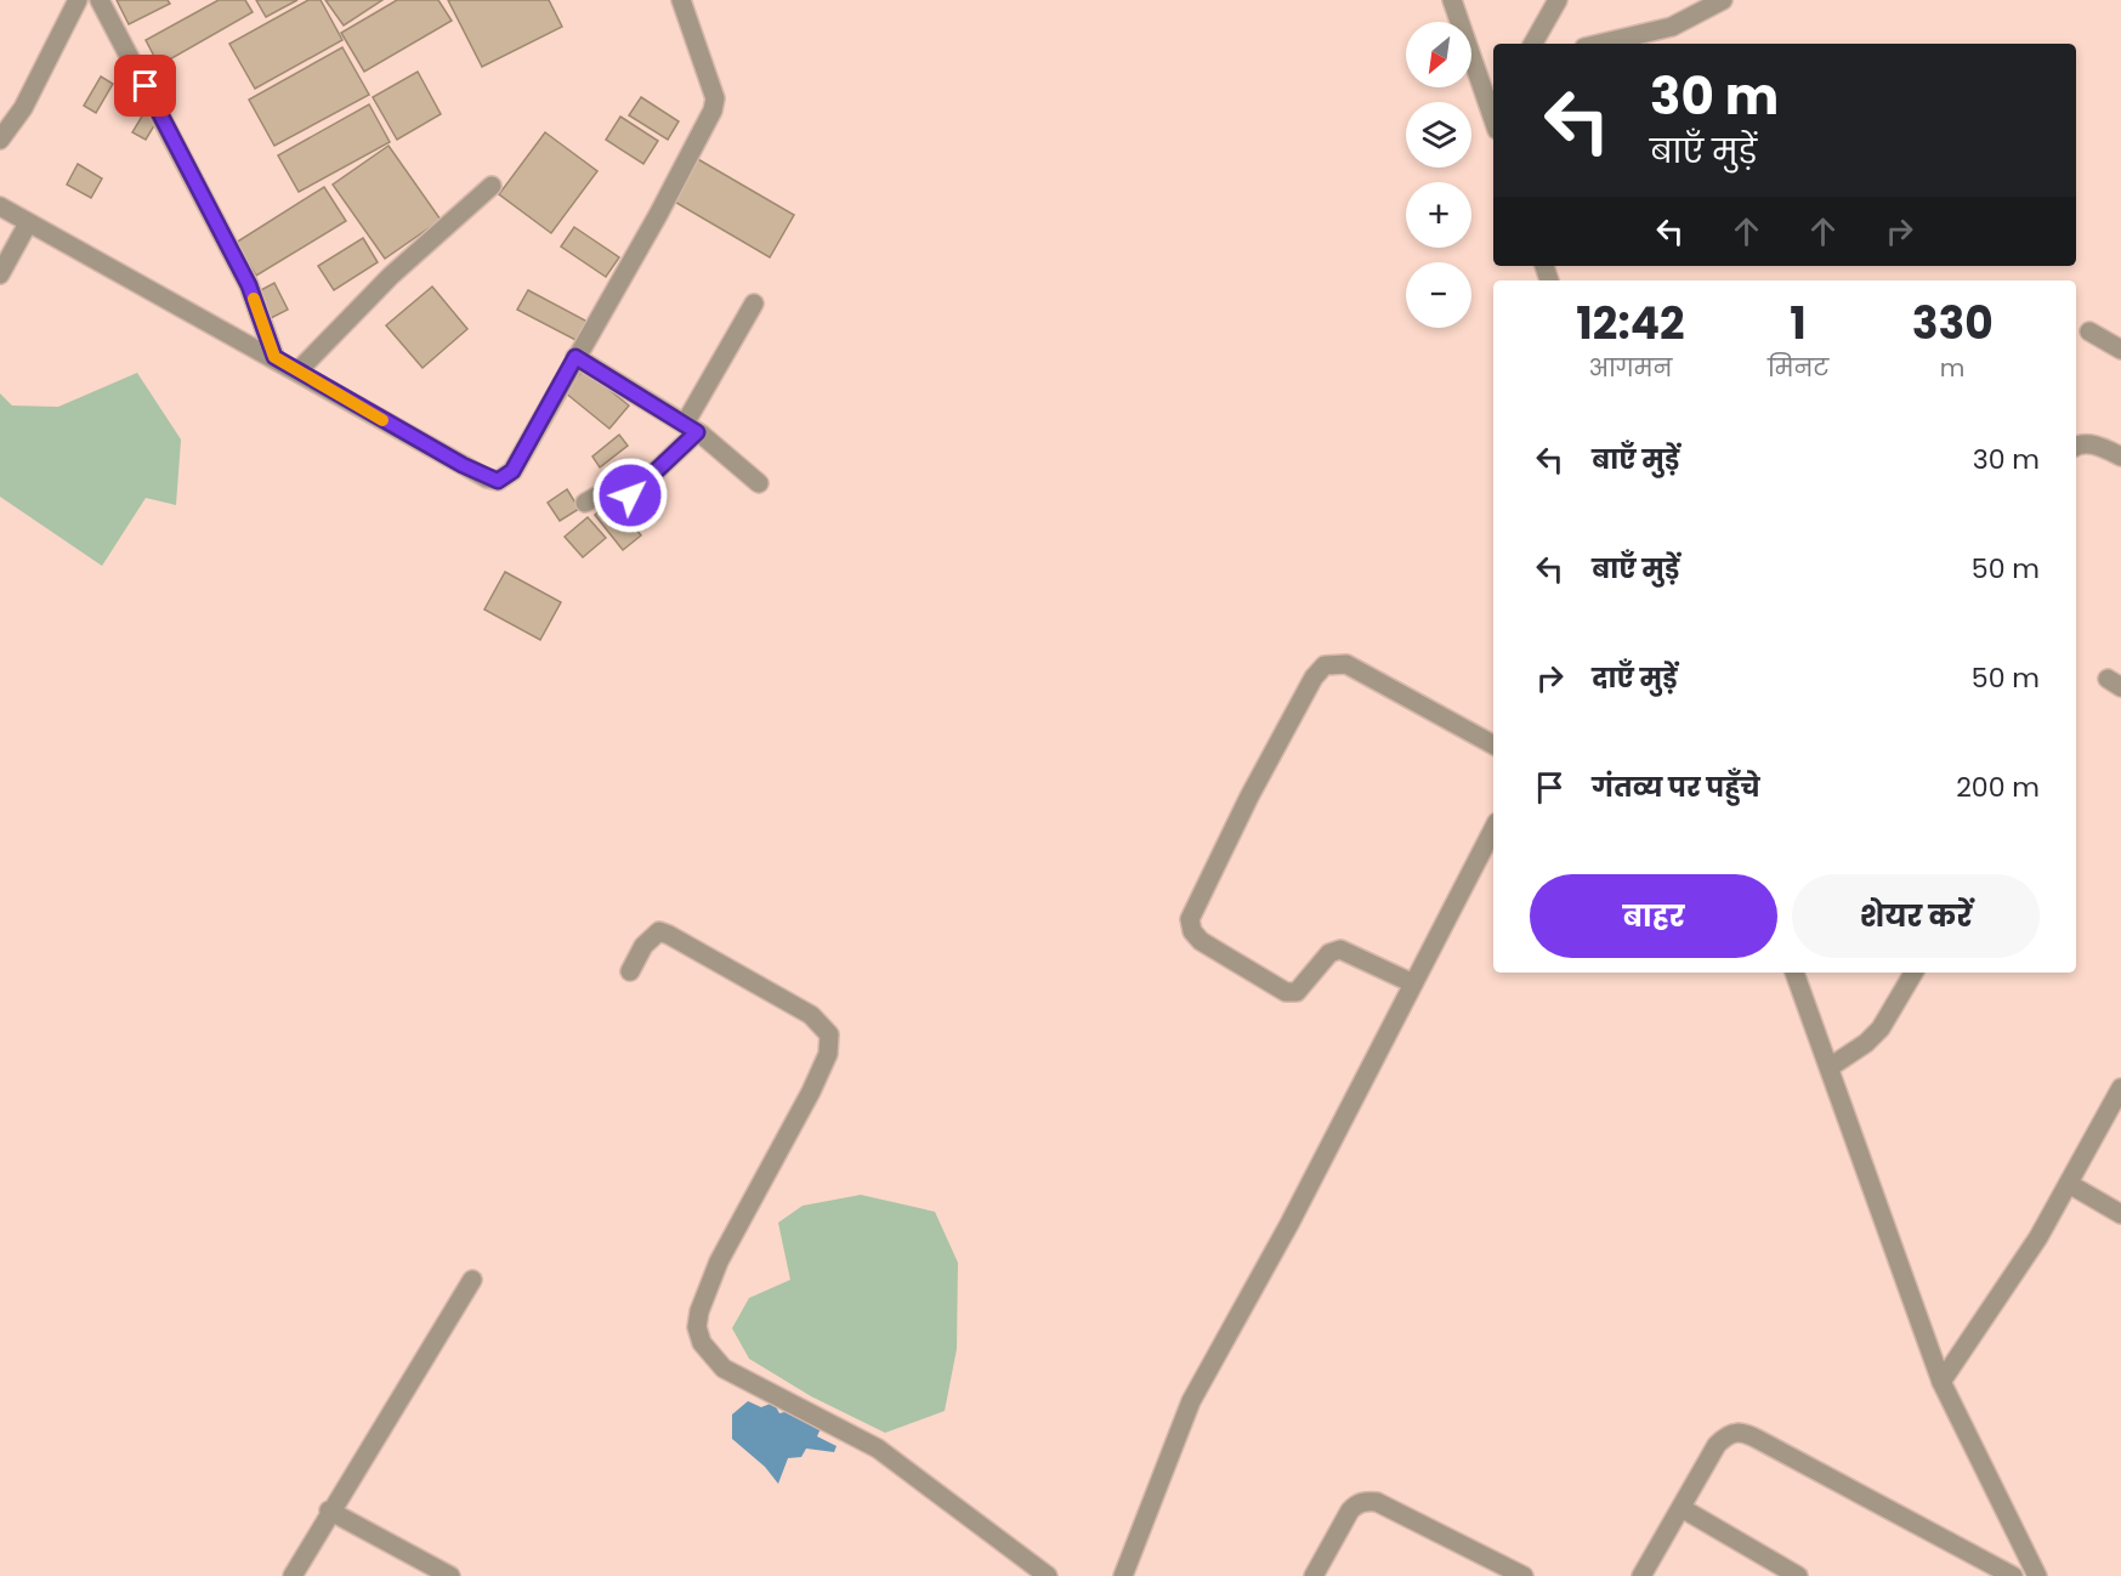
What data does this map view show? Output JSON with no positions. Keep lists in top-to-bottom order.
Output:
{
  "north": "bottom left",
  "page": {
    "map_buttons": ["+", "−"],
    "turn": ["30 m", "बाएँ मुड़ें"],
    "eta": [
      "12:42",
      "आगमन",
      "1",
      "मिनट",
      "330",
      "m"
    ],
    "list": [
      {
        "name": "बाएँ मुड़ें",
        "value": "30 m"
      },
      {
        "name": "बाएँ मुड़ें",
        "value": "50 m"
      },
      {
        "name": "दाएँ मुड़ें",
        "value": "50 m"
      },
      {
        "name": "गंतव्य पर पहुँचे",
        "value": "200 m"
      }
    ],
    "buttons": ["बाहर", "शेयर करें"]
  }
}
